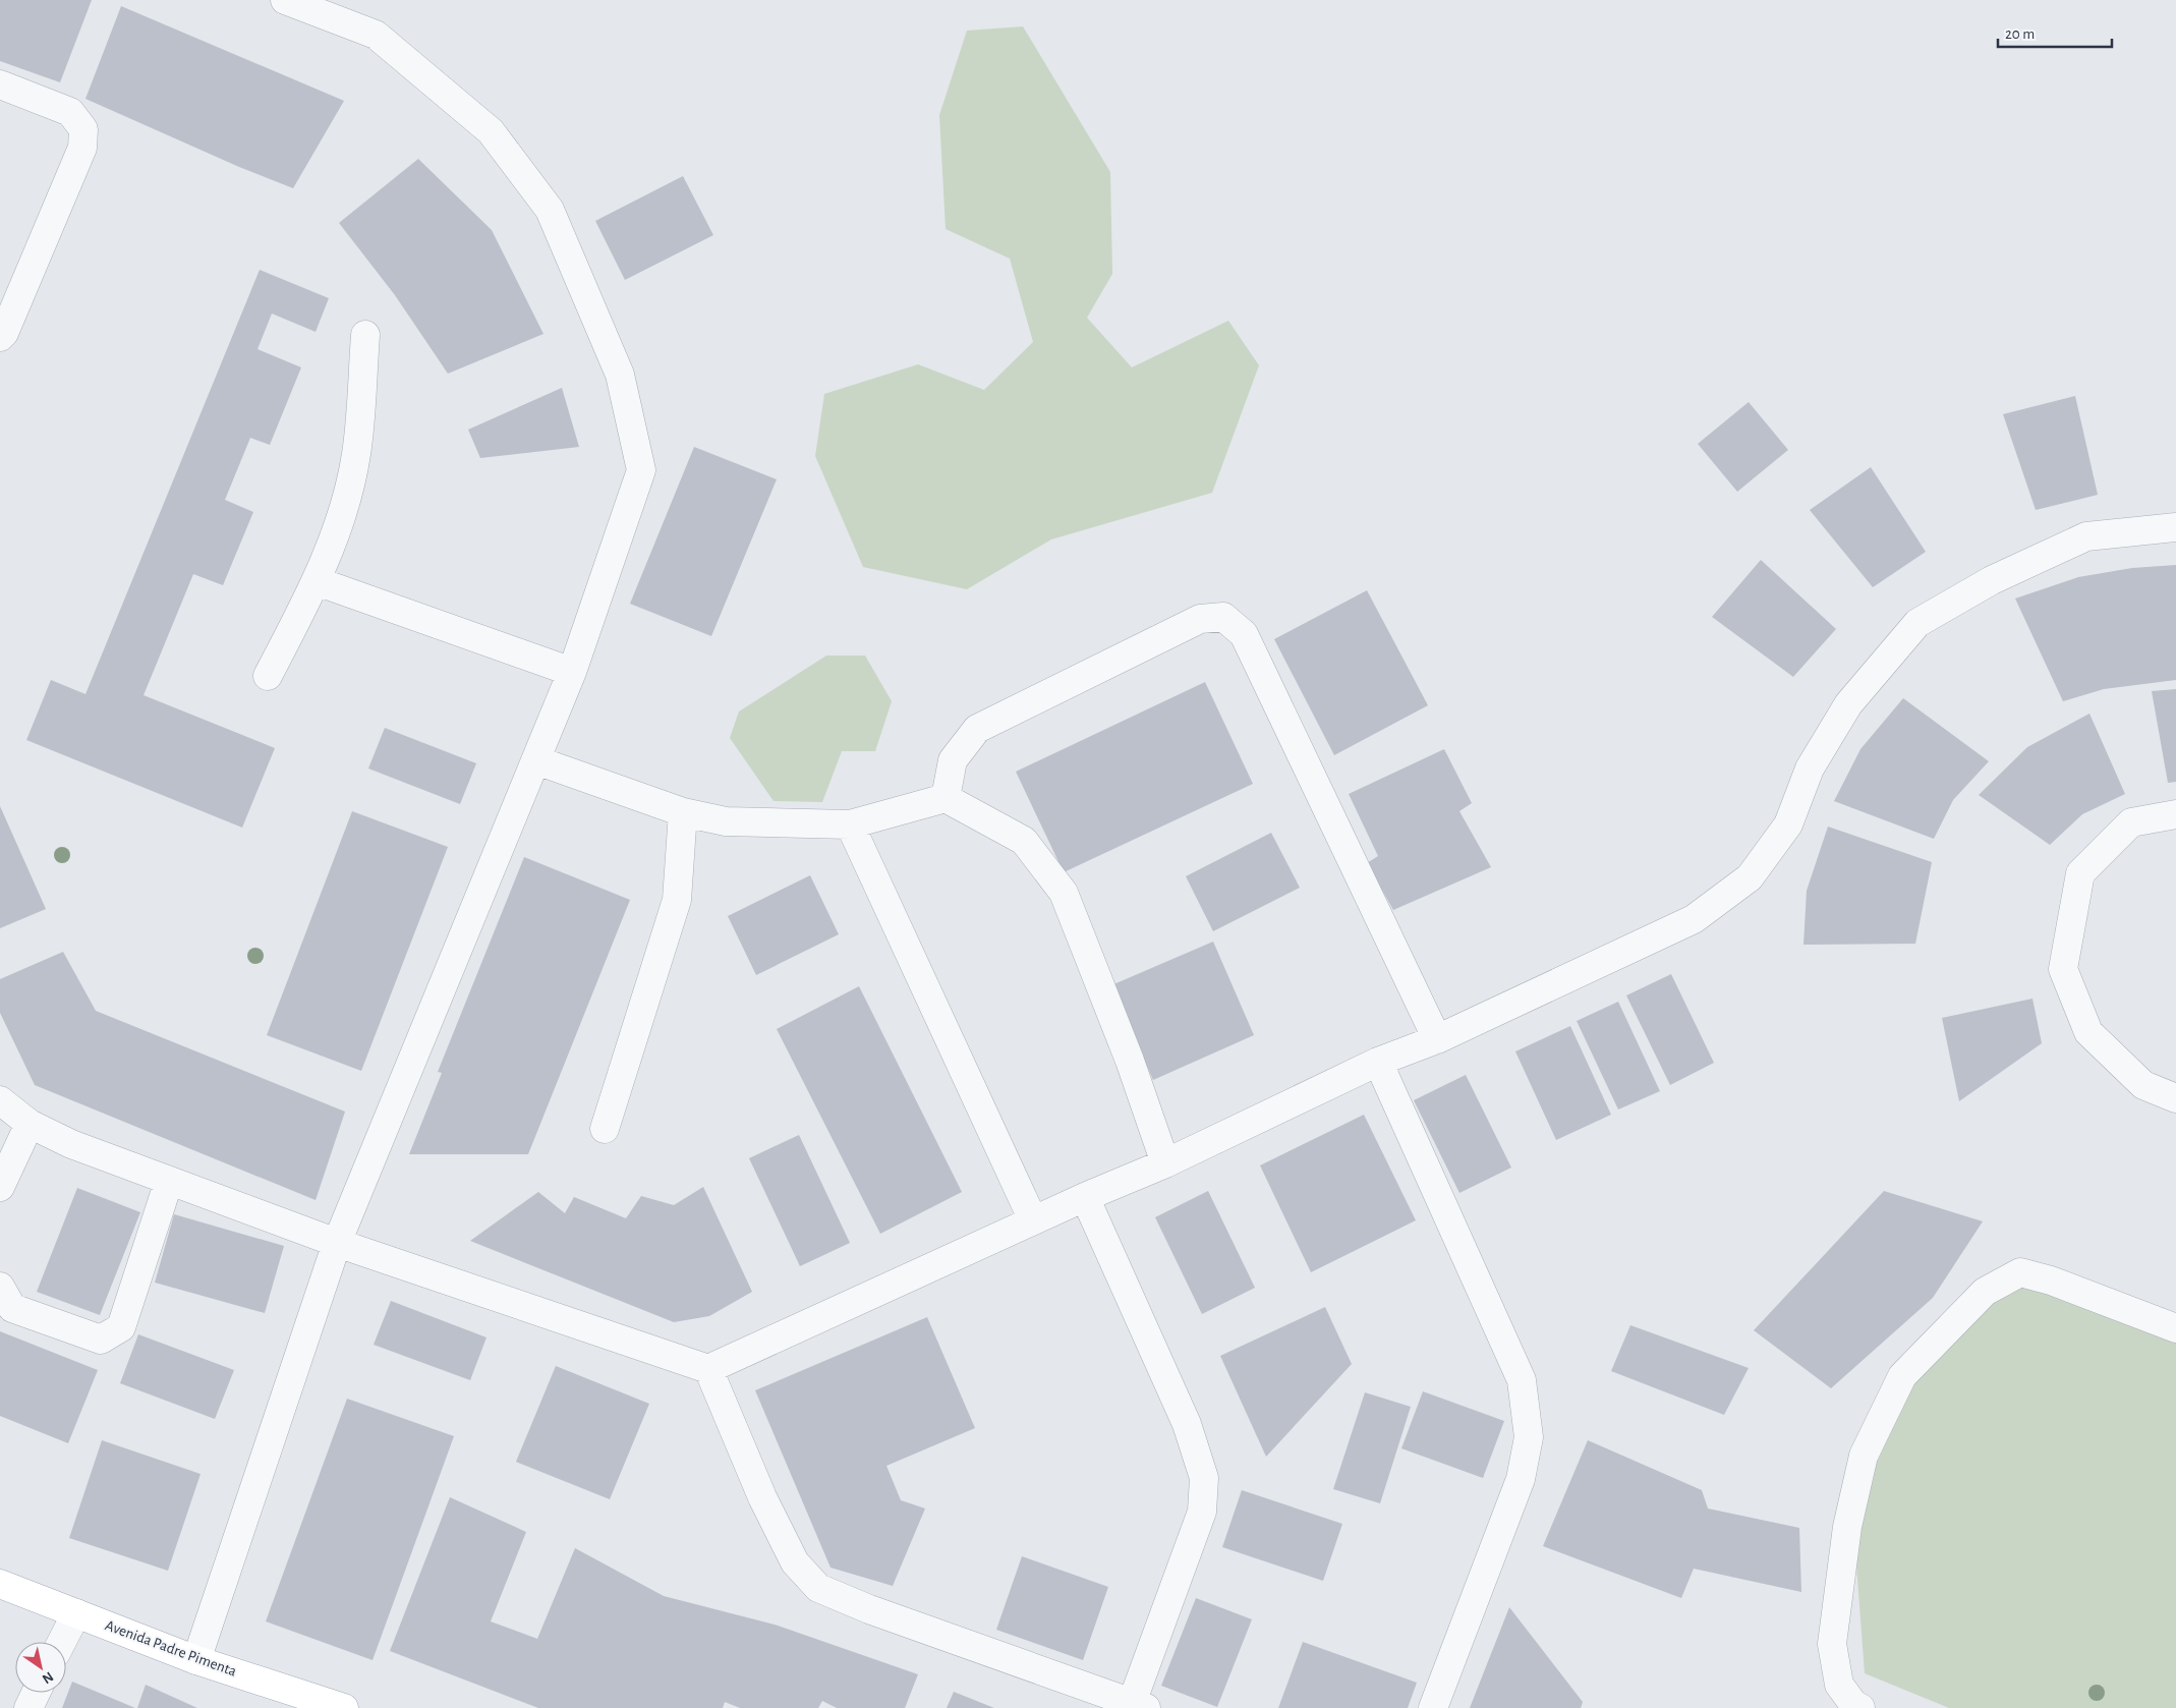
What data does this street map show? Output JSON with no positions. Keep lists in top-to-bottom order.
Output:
{
  "streets": {
    "main road": ["Avenida Padre Pimenta"]
  },
  "scale_bar": "20 m",
  "north": "bottom right"
}
